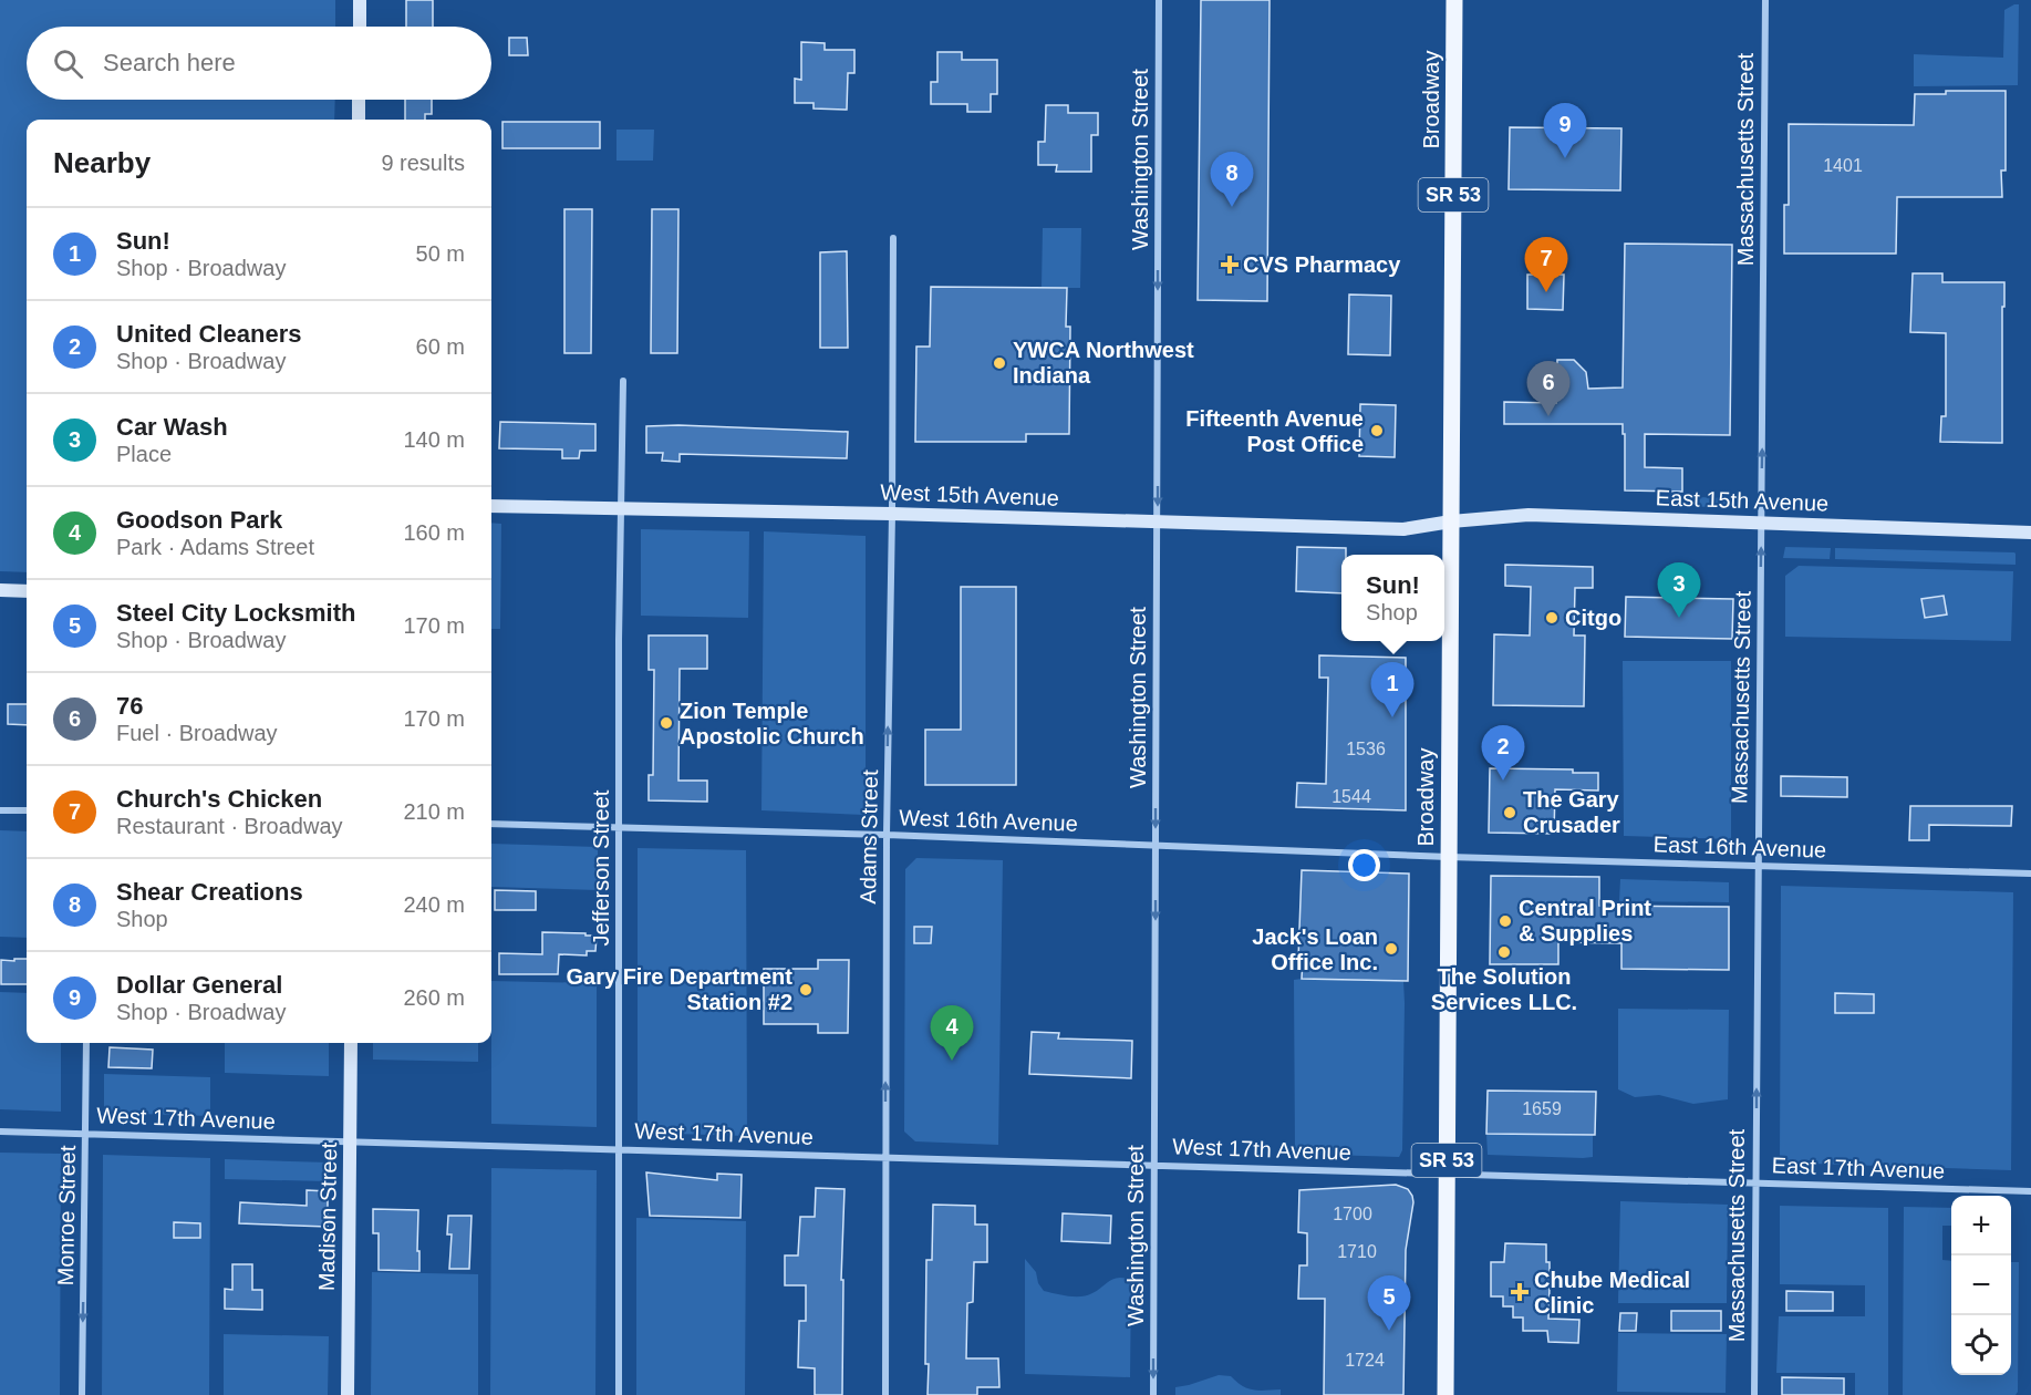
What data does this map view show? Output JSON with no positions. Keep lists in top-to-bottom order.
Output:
{
  "streets": {
    "main road": [
      "Broadway",
      "SR 53",
      "West 15th Avenue",
      "East 15th Avenue",
      "Madison Street"
    ],
    "street": [
      "Washington Street",
      "Massachusetts Street",
      "West 16th Avenue",
      "Adams Street",
      "East 16th Avenue",
      "Jefferson Street",
      "West 17th Avenue",
      "East 17th Avenue",
      "Monroe Street"
    ]
  },
  "crossings": [
    ["Broadway", "West 15th Avenue"],
    ["Broadway", "East 15th Avenue"],
    ["Broadway", "West 16th Avenue"],
    ["Broadway", "East 16th Avenue"],
    ["Broadway", "West 17th Avenue"],
    ["Broadway", "East 17th Avenue"],
    ["Washington Street", "West 15th Avenue"],
    ["Washington Street", "West 16th Avenue"],
    ["Washington Street", "West 17th Avenue"],
    ["Massachusetts Street", "East 15th Avenue"],
    ["Massachusetts Street", "East 16th Avenue"],
    ["Massachusetts Street", "East 17th Avenue"],
    ["West 15th Avenue", "East 15th Avenue"],
    ["West 15th Avenue", "Adams Street"],
    ["West 15th Avenue", "Jefferson Street"],
    ["West 16th Avenue", "Adams Street"],
    ["West 16th Avenue", "East 16th Avenue"],
    ["West 16th Avenue", "Jefferson Street"],
    ["Adams Street", "West 17th Avenue"],
    ["Jefferson Street", "West 17th Avenue"],
    ["West 17th Avenue", "East 17th Avenue"],
    ["West 17th Avenue", "Monroe Street"],
    ["West 17th Avenue", "Madison Street"]
  ],
  "one_way": [
    "Washington Street",
    "Massachusetts Street",
    "Adams Street",
    "Monroe Street"
  ],
  "places": {
    "health": ["CVS Pharmacy", "Chube Medical Clinic"],
    "other": [
      "YWCA Northwest Indiana",
      "Fifteenth Avenue Post Office",
      "Citgo",
      "Zion Temple Apostolic Church",
      "The Gary Crusader",
      "Central Print & Supplies",
      "Jack's Loan Office Inc.",
      "The Solution Services LLC.",
      "Gary Fire Department Station #2"
    ]
  },
  "house_numbers": [
    "1401",
    "1536",
    "1544",
    "1659",
    "1700",
    "1710",
    "1724"
  ],
  "page": {
    "search": "Search here",
    "pins": [
      "9",
      "8",
      "7",
      "6",
      "3",
      "1",
      "2",
      "4",
      "5"
    ],
    "heading": ["Nearby", "9 results"],
    "list": [
      {
        "mark": "1",
        "name": "Sun!",
        "note": "Shop · Broadway",
        "value": "50 m"
      },
      {
        "mark": "2",
        "name": "United Cleaners",
        "note": "Shop · Broadway",
        "value": "60 m"
      },
      {
        "mark": "3",
        "name": "Car Wash",
        "note": "Place",
        "value": "140 m"
      },
      {
        "mark": "4",
        "name": "Goodson Park",
        "note": "Park · Adams Street",
        "value": "160 m"
      },
      {
        "mark": "5",
        "name": "Steel City Locksmith",
        "note": "Shop · Broadway",
        "value": "170 m"
      },
      {
        "mark": "6",
        "name": "76",
        "note": "Fuel · Broadway",
        "value": "170 m"
      },
      {
        "mark": "7",
        "name": "Church's Chicken",
        "note": "Restaurant · Broadway",
        "value": "210 m"
      },
      {
        "mark": "8",
        "name": "Shear Creations",
        "note": "Shop",
        "value": "240 m"
      },
      {
        "mark": "9",
        "name": "Dollar General",
        "note": "Shop · Broadway",
        "value": "260 m"
      }
    ],
    "popup": ["Sun!", "Shop"],
    "map_buttons": ["+", "−"]
  }
}
